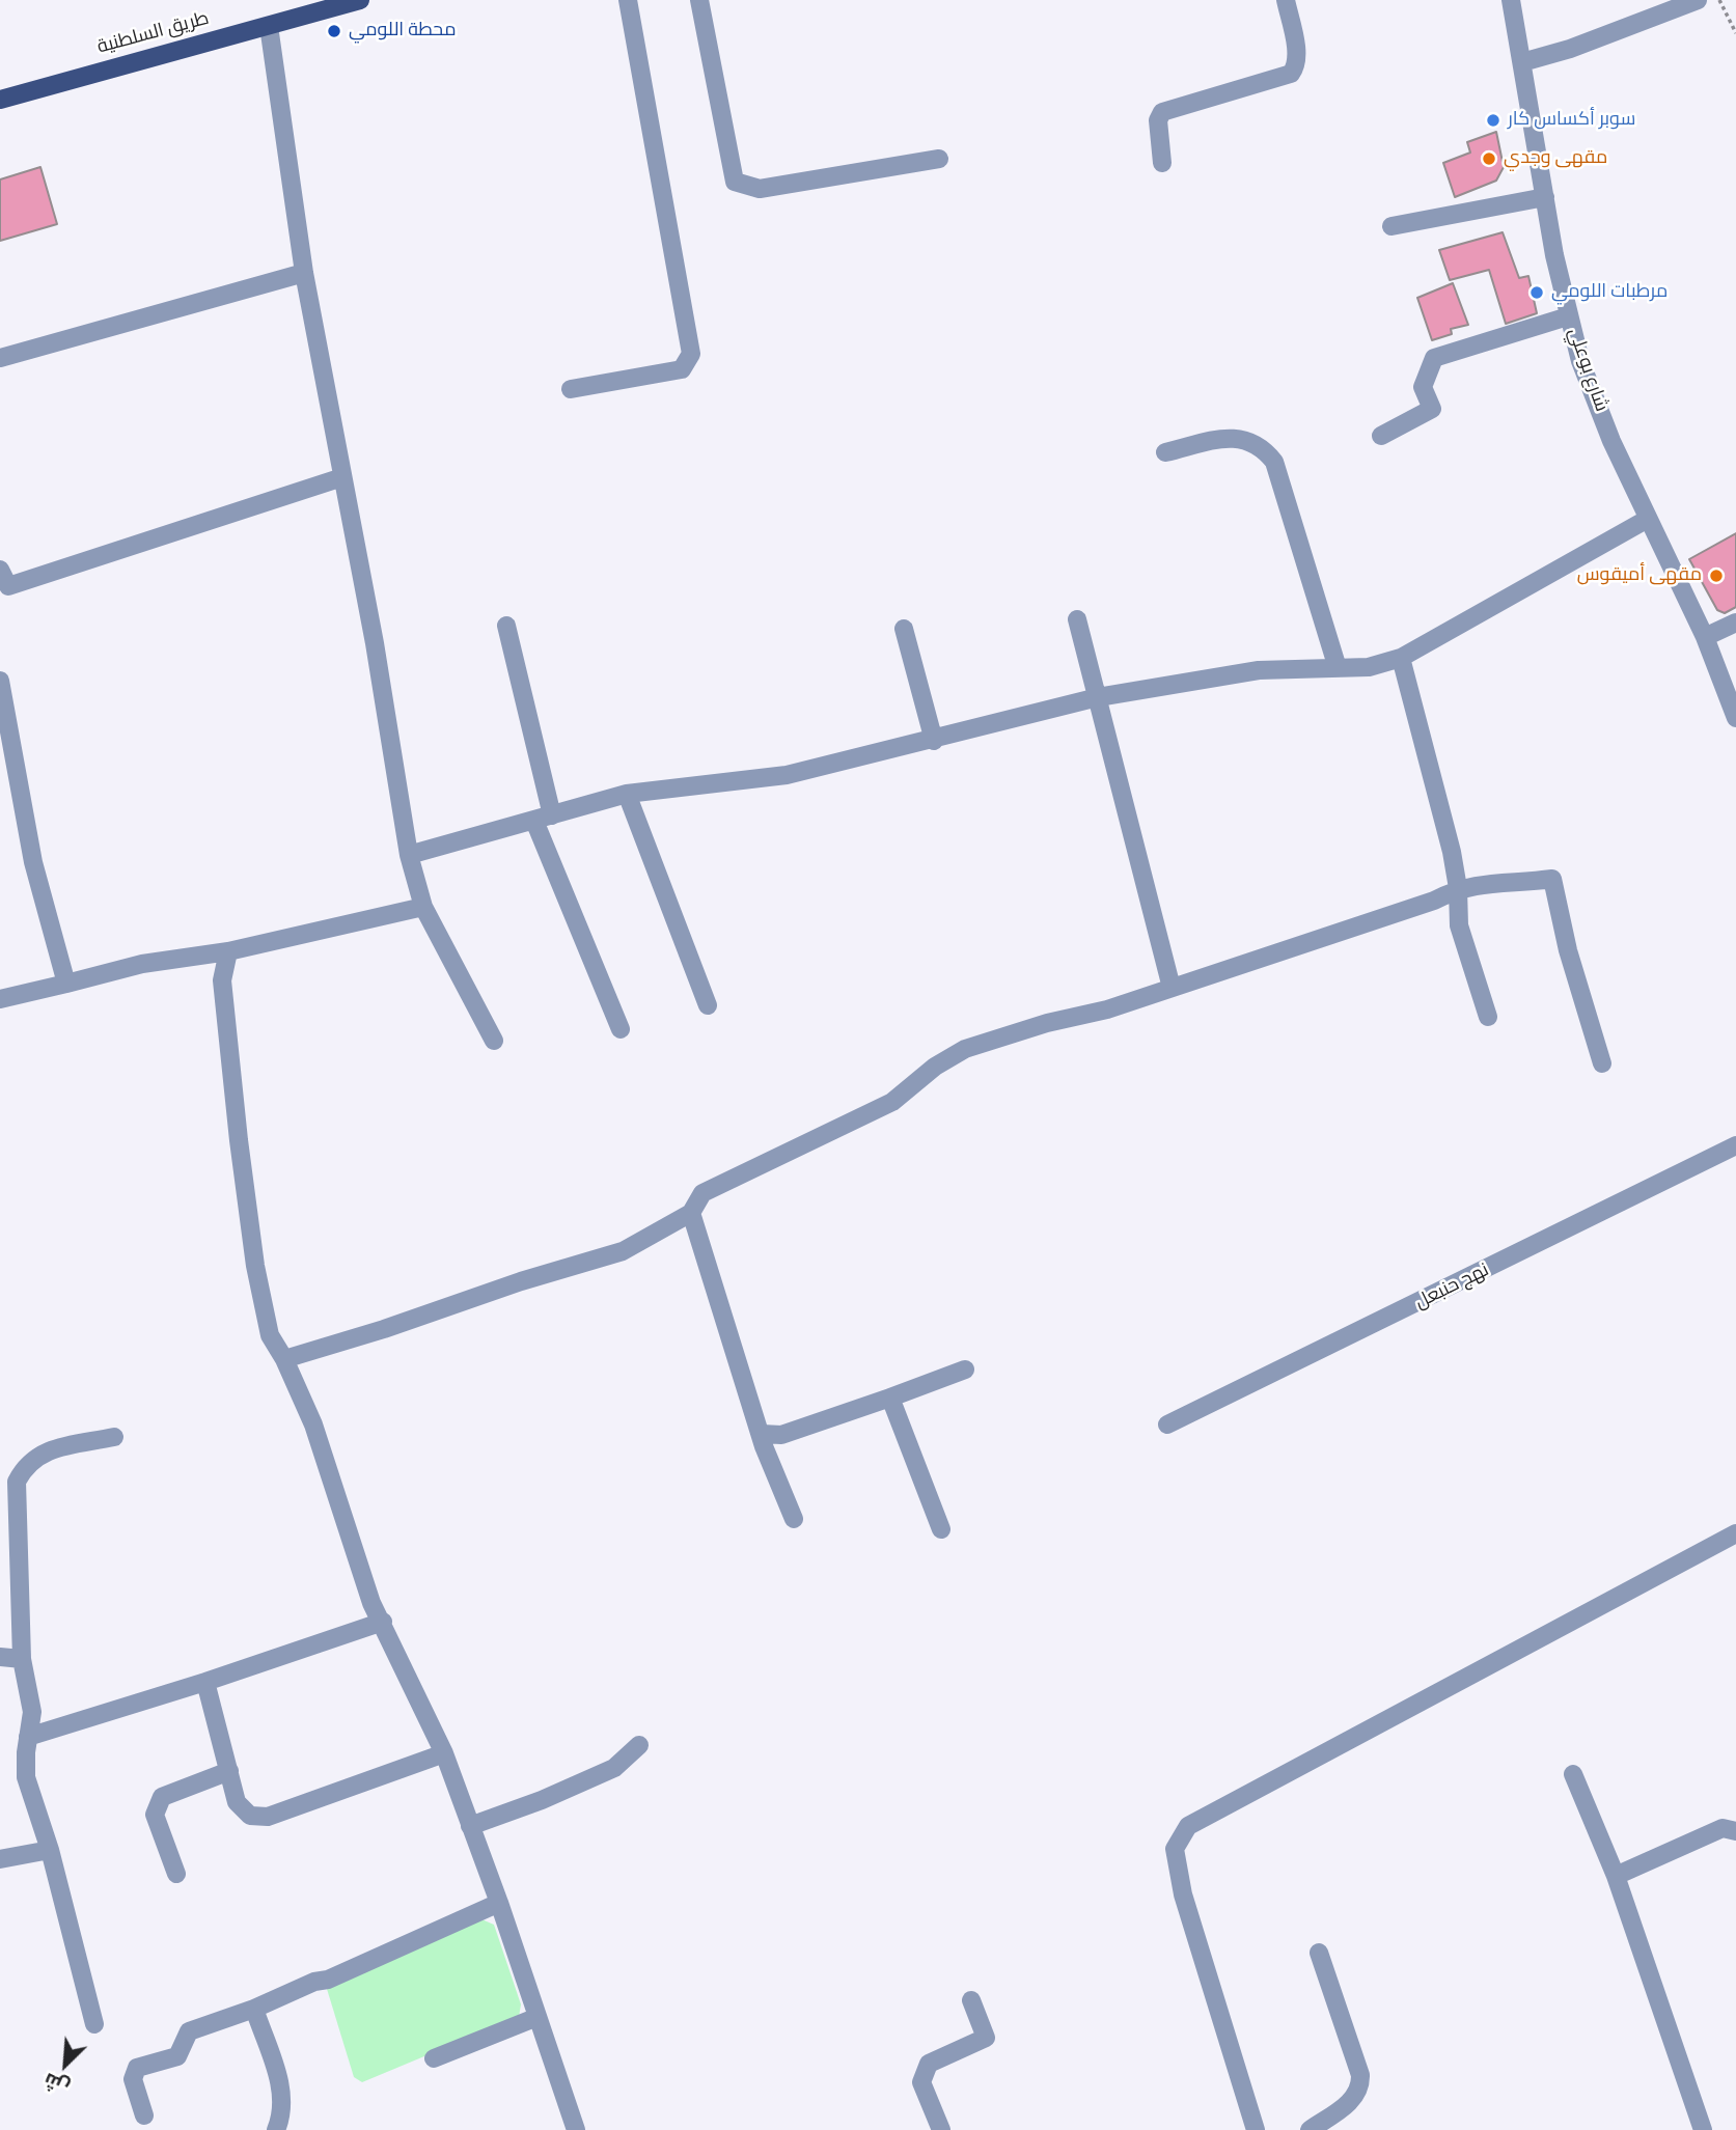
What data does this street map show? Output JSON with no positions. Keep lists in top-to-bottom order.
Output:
{
  "streets": {
    "main road": ["طريق السلطنية"],
    "street": ["شارع بوعلي", "نهج حنبعل"]
  },
  "places": [
    "محطة اللومي",
    "سوبر أكساس كار",
    "مقهى وجدي",
    "مرطبات اللومي",
    "مقهى أميقوس"
  ],
  "north": "bottom left"
}
